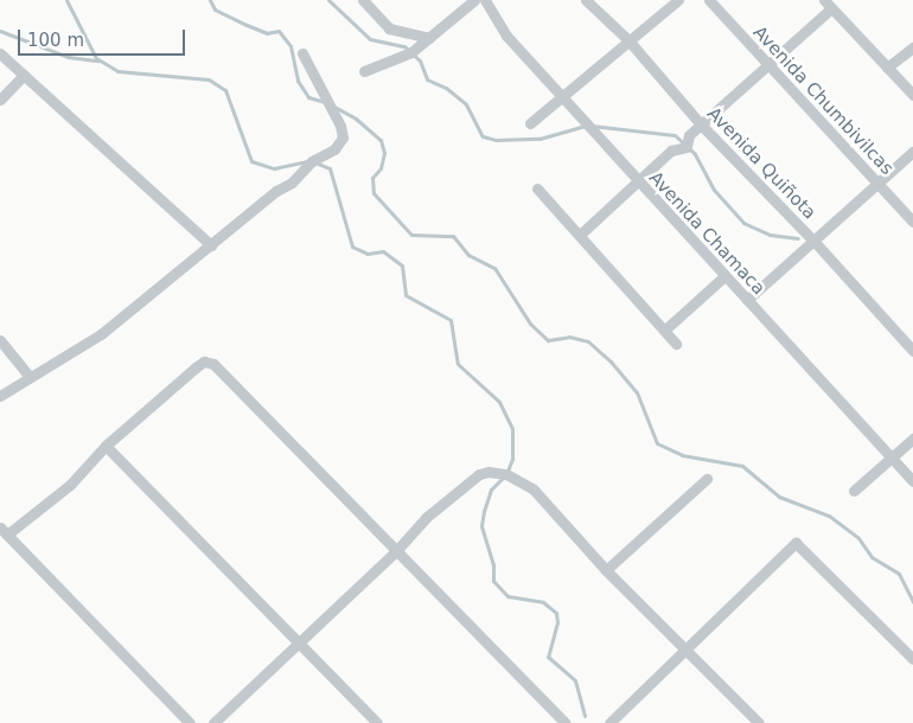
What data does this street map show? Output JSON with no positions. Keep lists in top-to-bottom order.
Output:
{
  "streets": {
    "street": ["Avenida Chumbivilcas", "Avenida Quiñota", "Avenida Chamaca"]
  },
  "scale_bar": "100 m"
}
